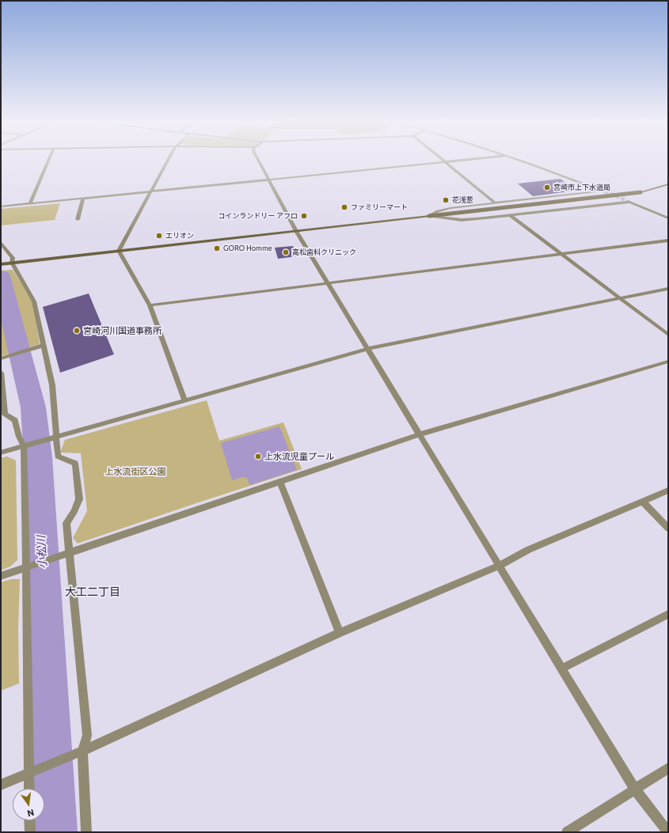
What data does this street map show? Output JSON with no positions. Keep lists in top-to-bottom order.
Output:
{
  "districts": ["大工二丁目"],
  "water": ["小松川"],
  "parks": ["上水流街区公園"],
  "places": [
    "宮崎市上下水道局",
    "花浅葱",
    "ファミリーマート",
    "コインランドリー アフロ",
    "エリオン",
    "GORO Homme",
    "高松歯科クリニック",
    "宮崎河川国道事務所",
    "上水流児童プール"
  ],
  "north": "bottom"
}
